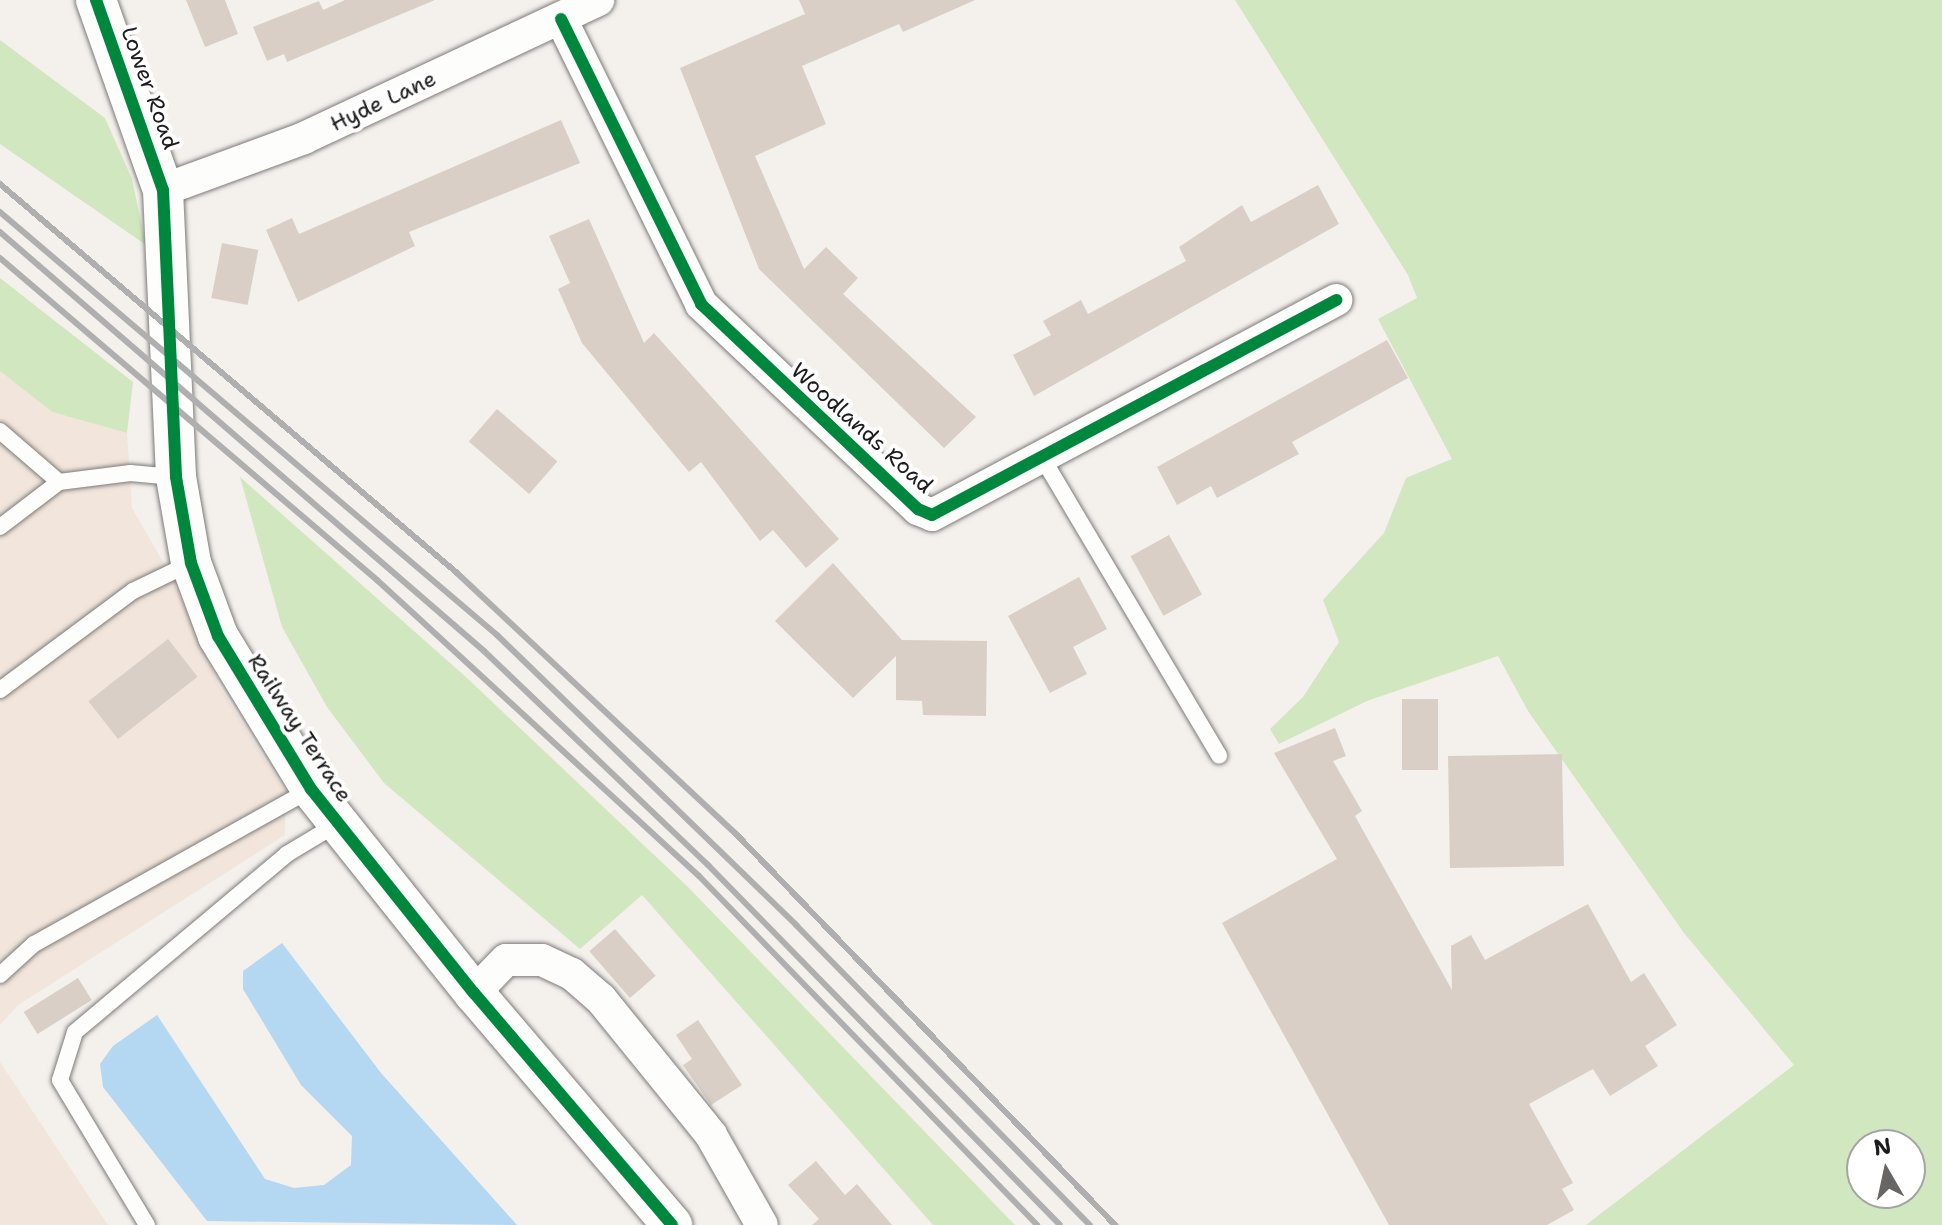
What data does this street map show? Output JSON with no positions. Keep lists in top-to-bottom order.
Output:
{
  "streets": {
    "street": [
      "Lower Road",
      "Hyde Lane",
      "Woodlands Road",
      "Railway Terrace"
    ]
  },
  "crossings": [
    ["Lower Road", "Hyde Lane"],
    ["Lower Road", "Railway Terrace"],
    ["Hyde Lane", "Woodlands Road"],
    ["Hyde Lane", "Railway Terrace"]
  ],
  "north": "top"
}
